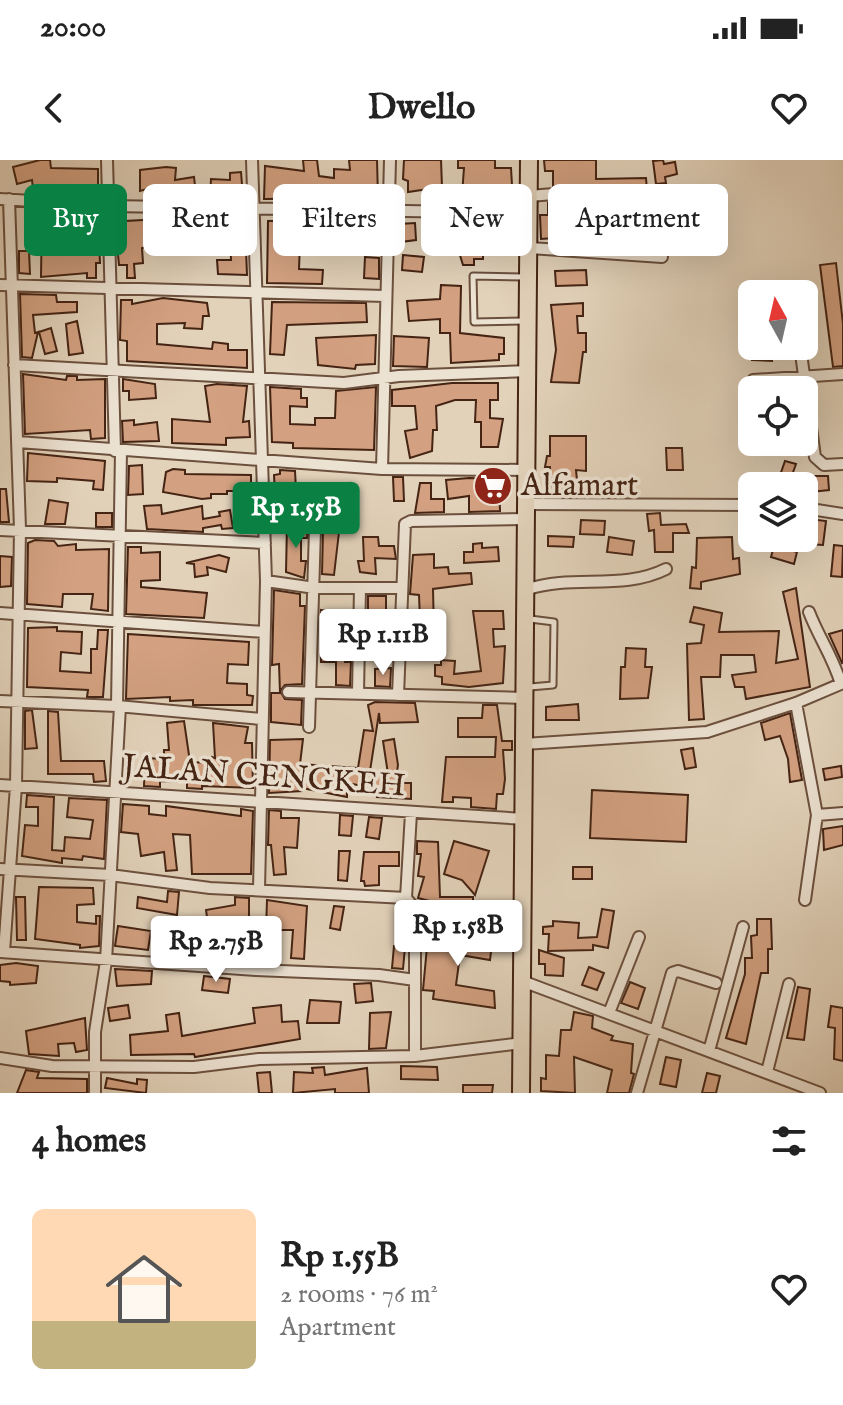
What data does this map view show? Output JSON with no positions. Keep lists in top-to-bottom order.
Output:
{
  "streets": {
    "street": ["JALAN CENGKEH"]
  },
  "places": {
    "supermarket": ["Alfamart"]
  },
  "north": "top",
  "page": {
    "status": "20:00",
    "header": "Dwello",
    "chip": [
      "Buy",
      "Rent",
      "Filters",
      "New",
      "Apartment"
    ],
    "price": [
      "Rp 1.55B",
      "Rp 1.11B",
      "Rp 1.58B",
      "Rp 2.75B"
    ],
    "heading": "4 homes",
    "list": [
      {
        "name": "Rp 1.55B",
        "note": "2 rooms · 76 m² · Apartment"
      }
    ]
  }
}
